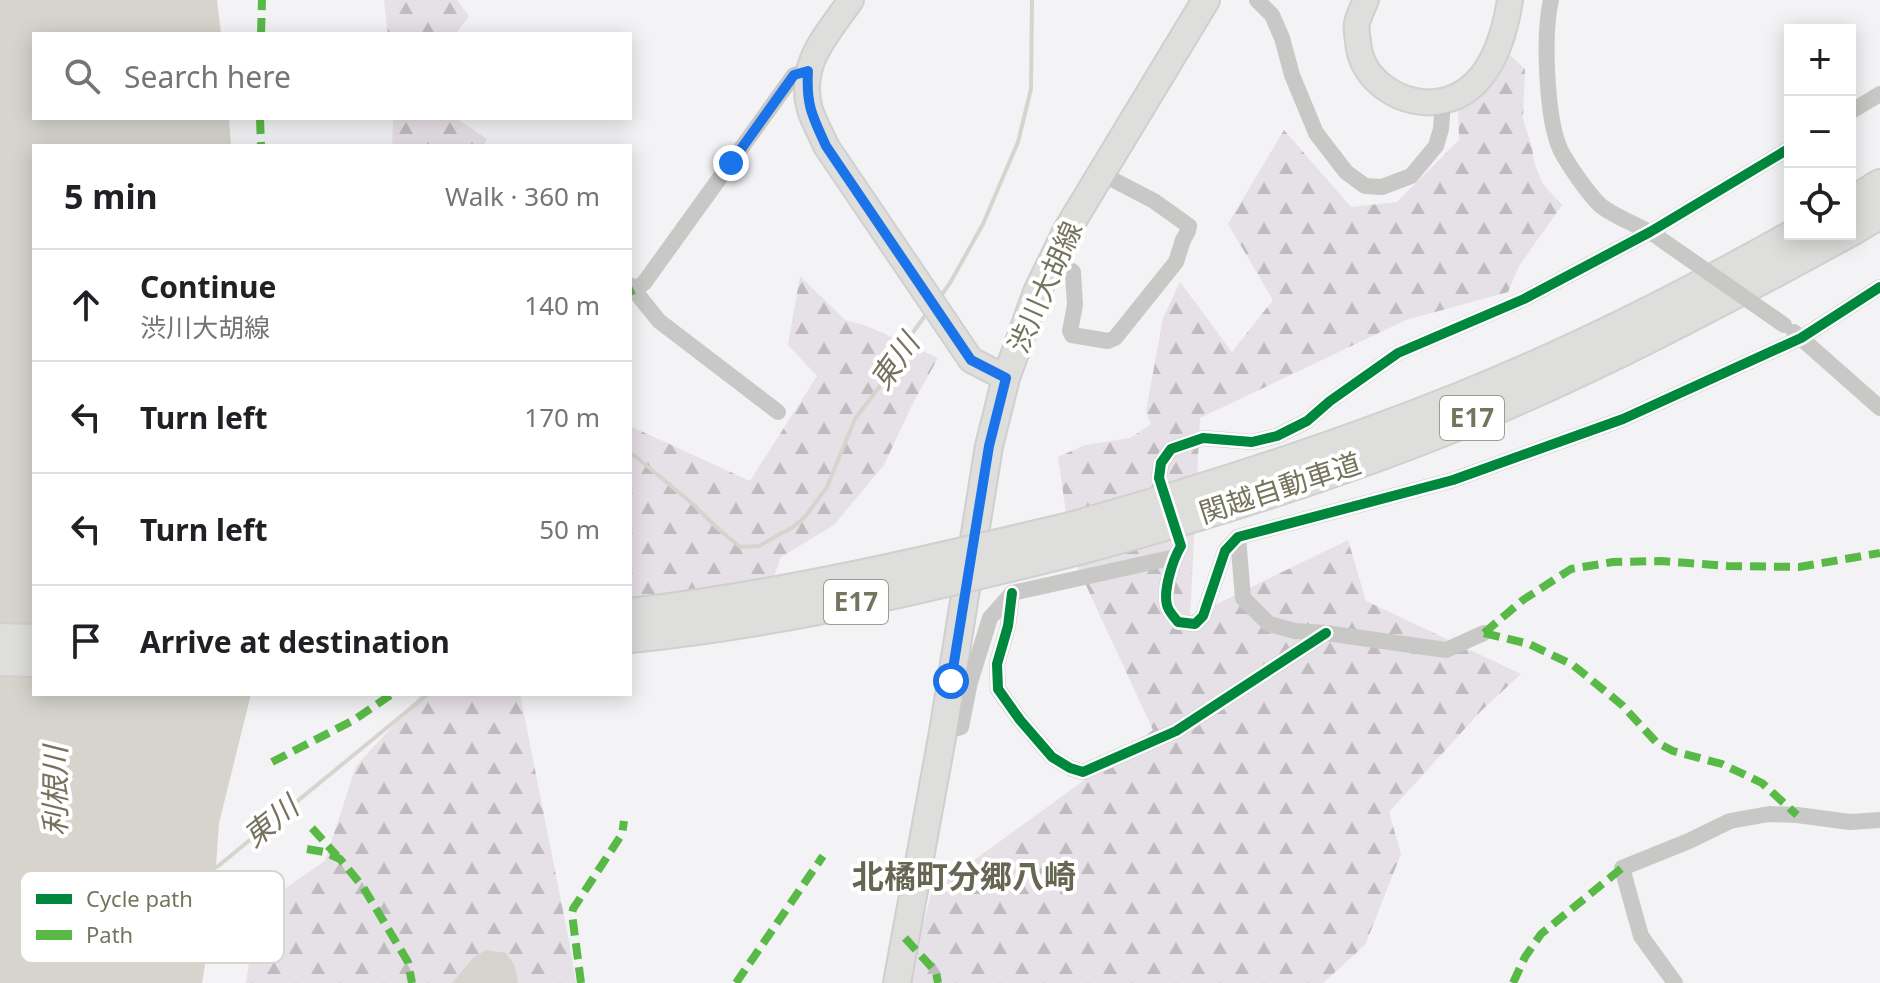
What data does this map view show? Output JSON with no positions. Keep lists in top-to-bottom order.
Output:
{
  "streets": {
    "highway": ["E17", "関越自動車道"],
    "main road": ["渋川大胡線"]
  },
  "districts": ["北橘町分郷八崎"],
  "water": ["東川", "利根川"],
  "legend": ["Cycle path", "Path"],
  "page": {
    "map_buttons": ["+", "−"],
    "search": "Search here",
    "heading": ["5 min", "Walk · 360 m"],
    "list": [
      ["Continue", "渋川大胡線", "140 m"],
      ["Turn left", "170 m"],
      ["Turn left", "50 m"],
      "Arrive at destination"
    ]
  }
}
